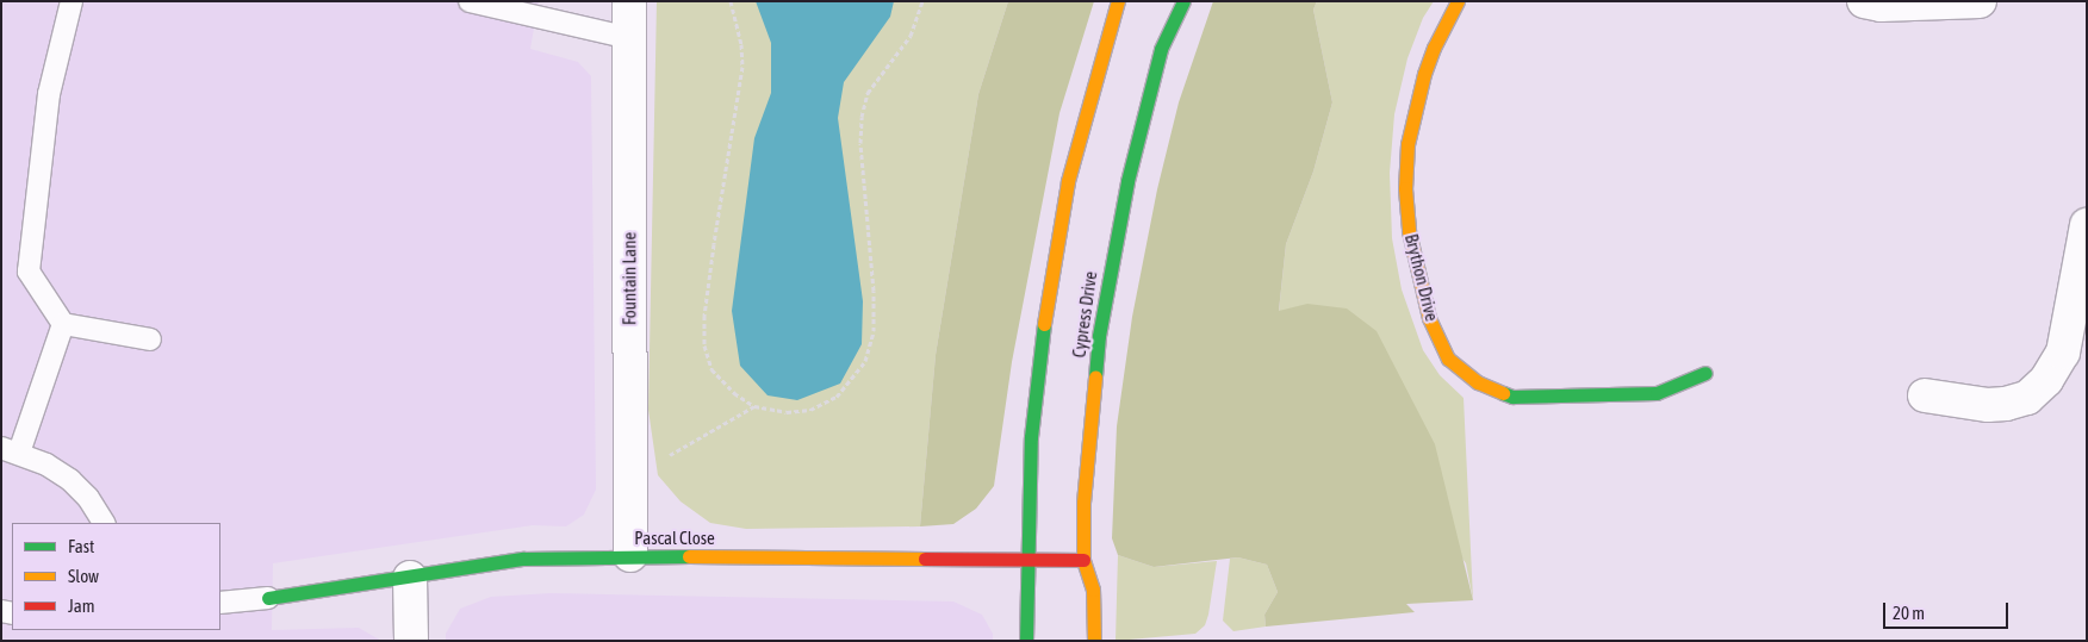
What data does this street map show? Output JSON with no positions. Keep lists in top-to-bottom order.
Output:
{
  "streets": {
    "street": [
      "Brython Drive",
      "Fountain Lane",
      "Cypress Drive",
      "Pascal Close"
    ]
  },
  "crossings": [
    ["Fountain Lane", "Pascal Close"],
    ["Cypress Drive", "Pascal Close"]
  ],
  "legend": ["Fast", "Slow", "Jam"],
  "scale_bar": "20 m"
}
